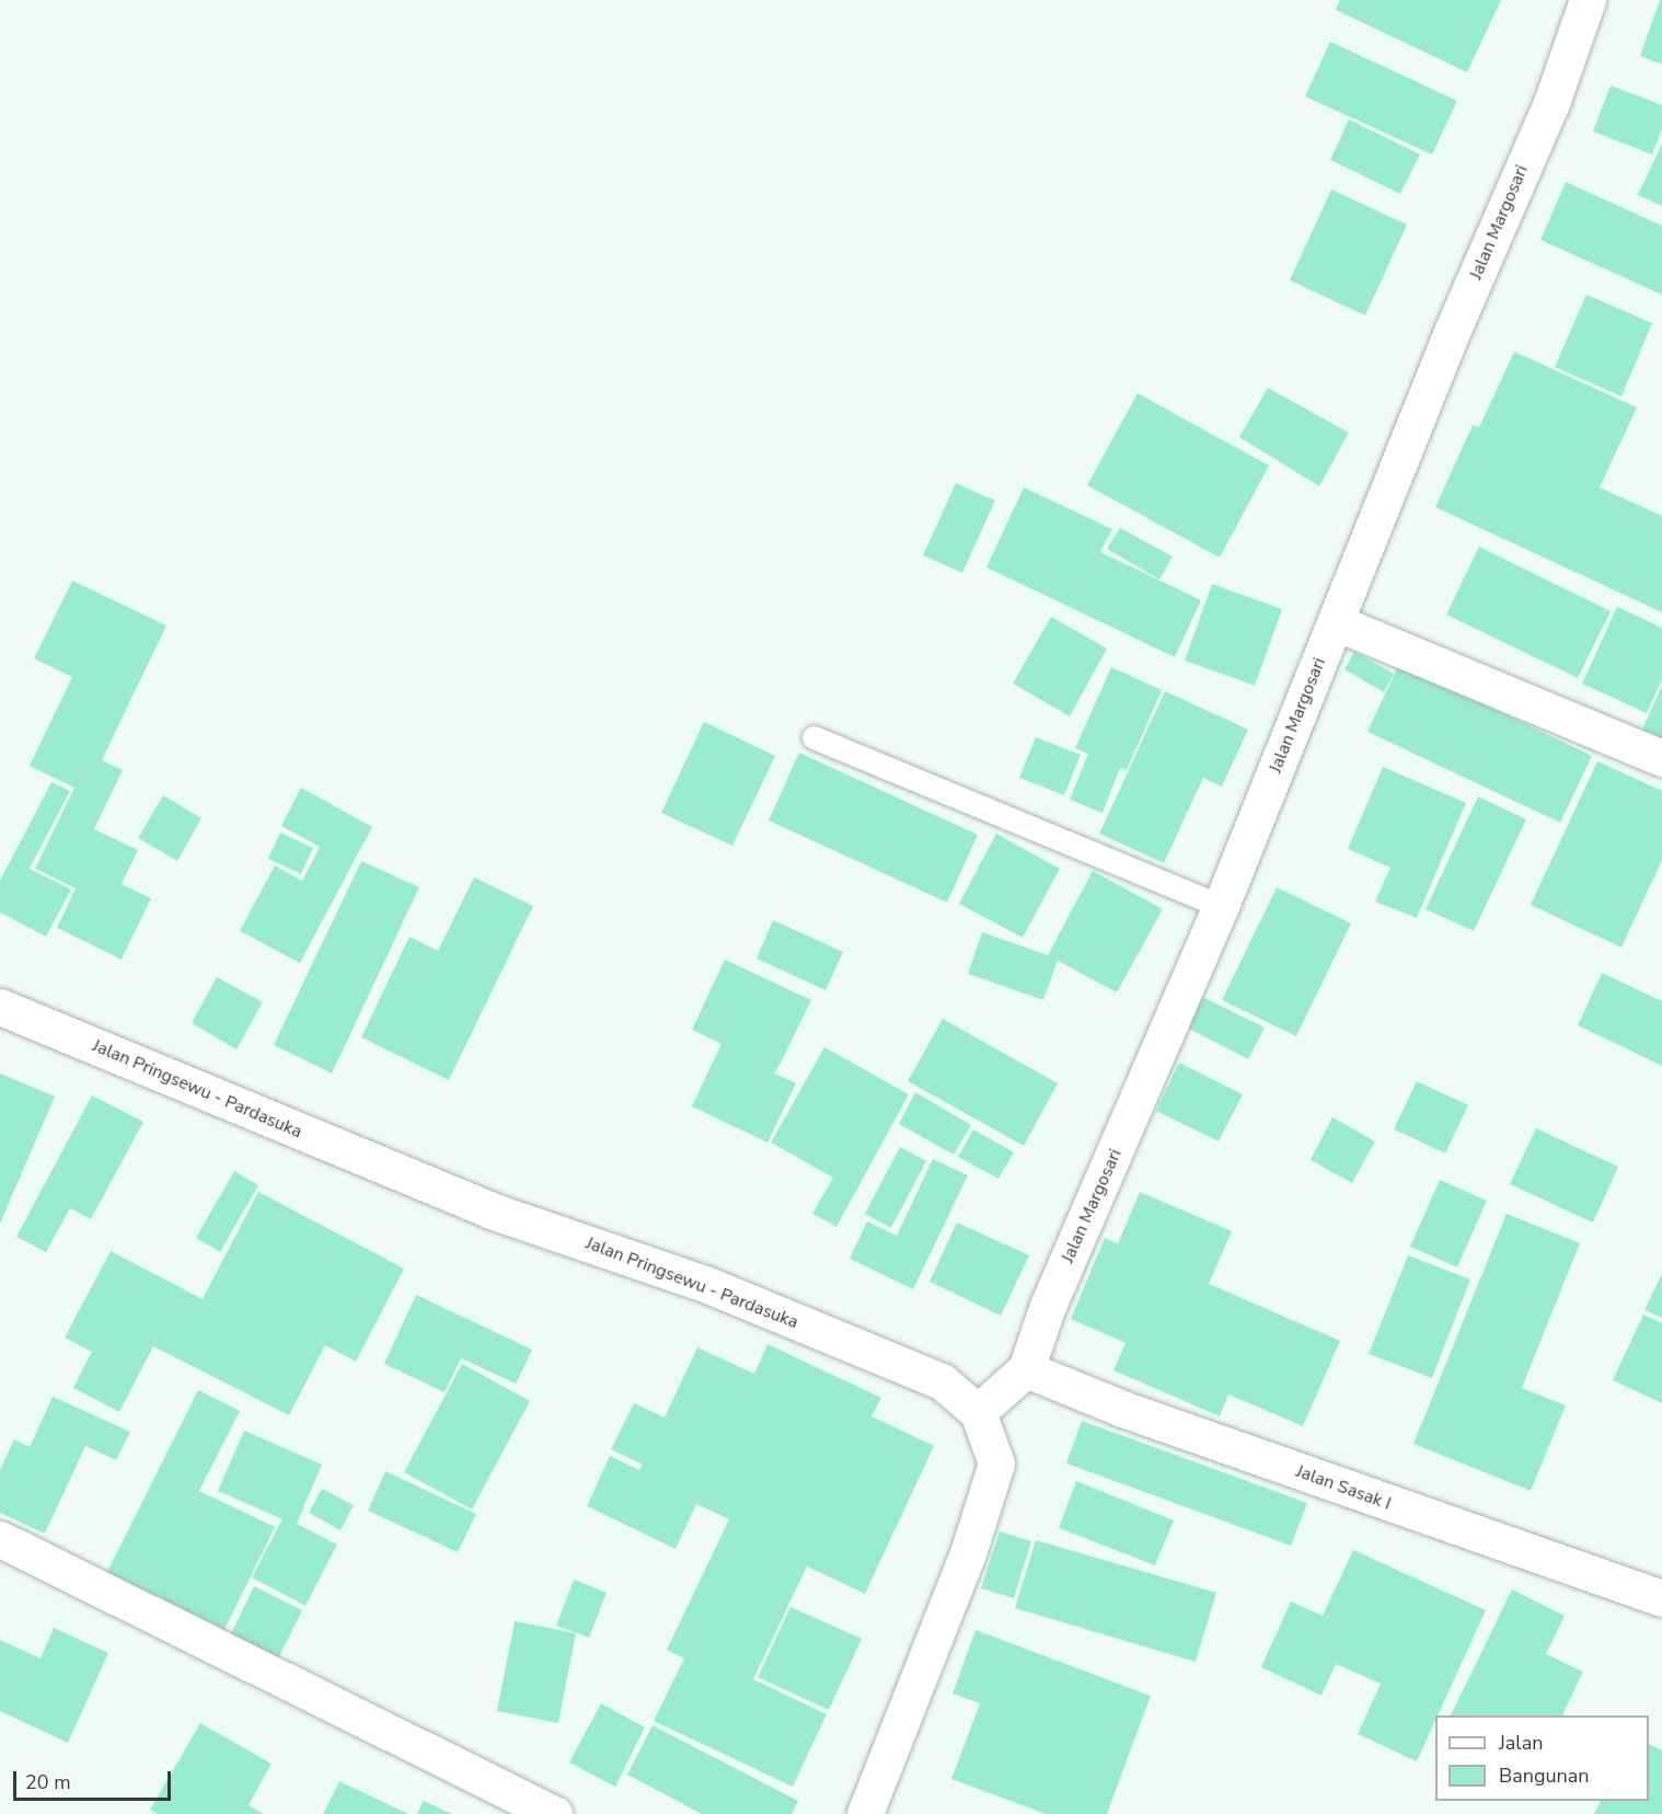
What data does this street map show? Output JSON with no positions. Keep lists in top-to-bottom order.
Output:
{
  "streets": {
    "street": ["Jalan Margosari", "Jalan Pringsewu - Pardasuka", "Jalan Sasak I"]
  },
  "crossings": [
    ["Jalan Margosari", "Jalan Sasak I"]
  ],
  "legend": ["Jalan", "Bangunan"],
  "scale_bar": "20 m"
}
